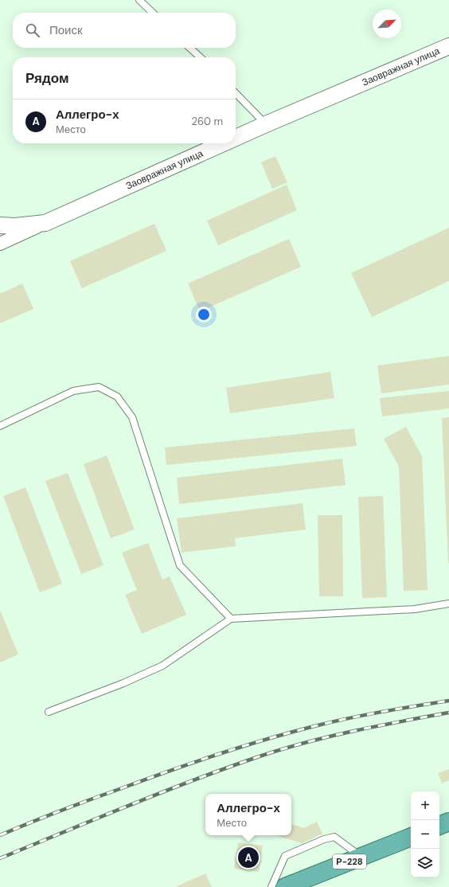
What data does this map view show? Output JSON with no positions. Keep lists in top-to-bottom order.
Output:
{
  "streets": {
    "highway": ["Р-228"],
    "street": ["Заовражная улица"]
  },
  "north": "top right",
  "page": {
    "search": "Поиск",
    "heading": "Рядом",
    "list": [
      {
        "mark": "A",
        "name": "Аллегро-х",
        "note": "Место",
        "value": "260 m"
      }
    ],
    "map_buttons": ["+", "−"],
    "popup": ["Аллегро-х", "Место"],
    "pins": "A"
  }
}
